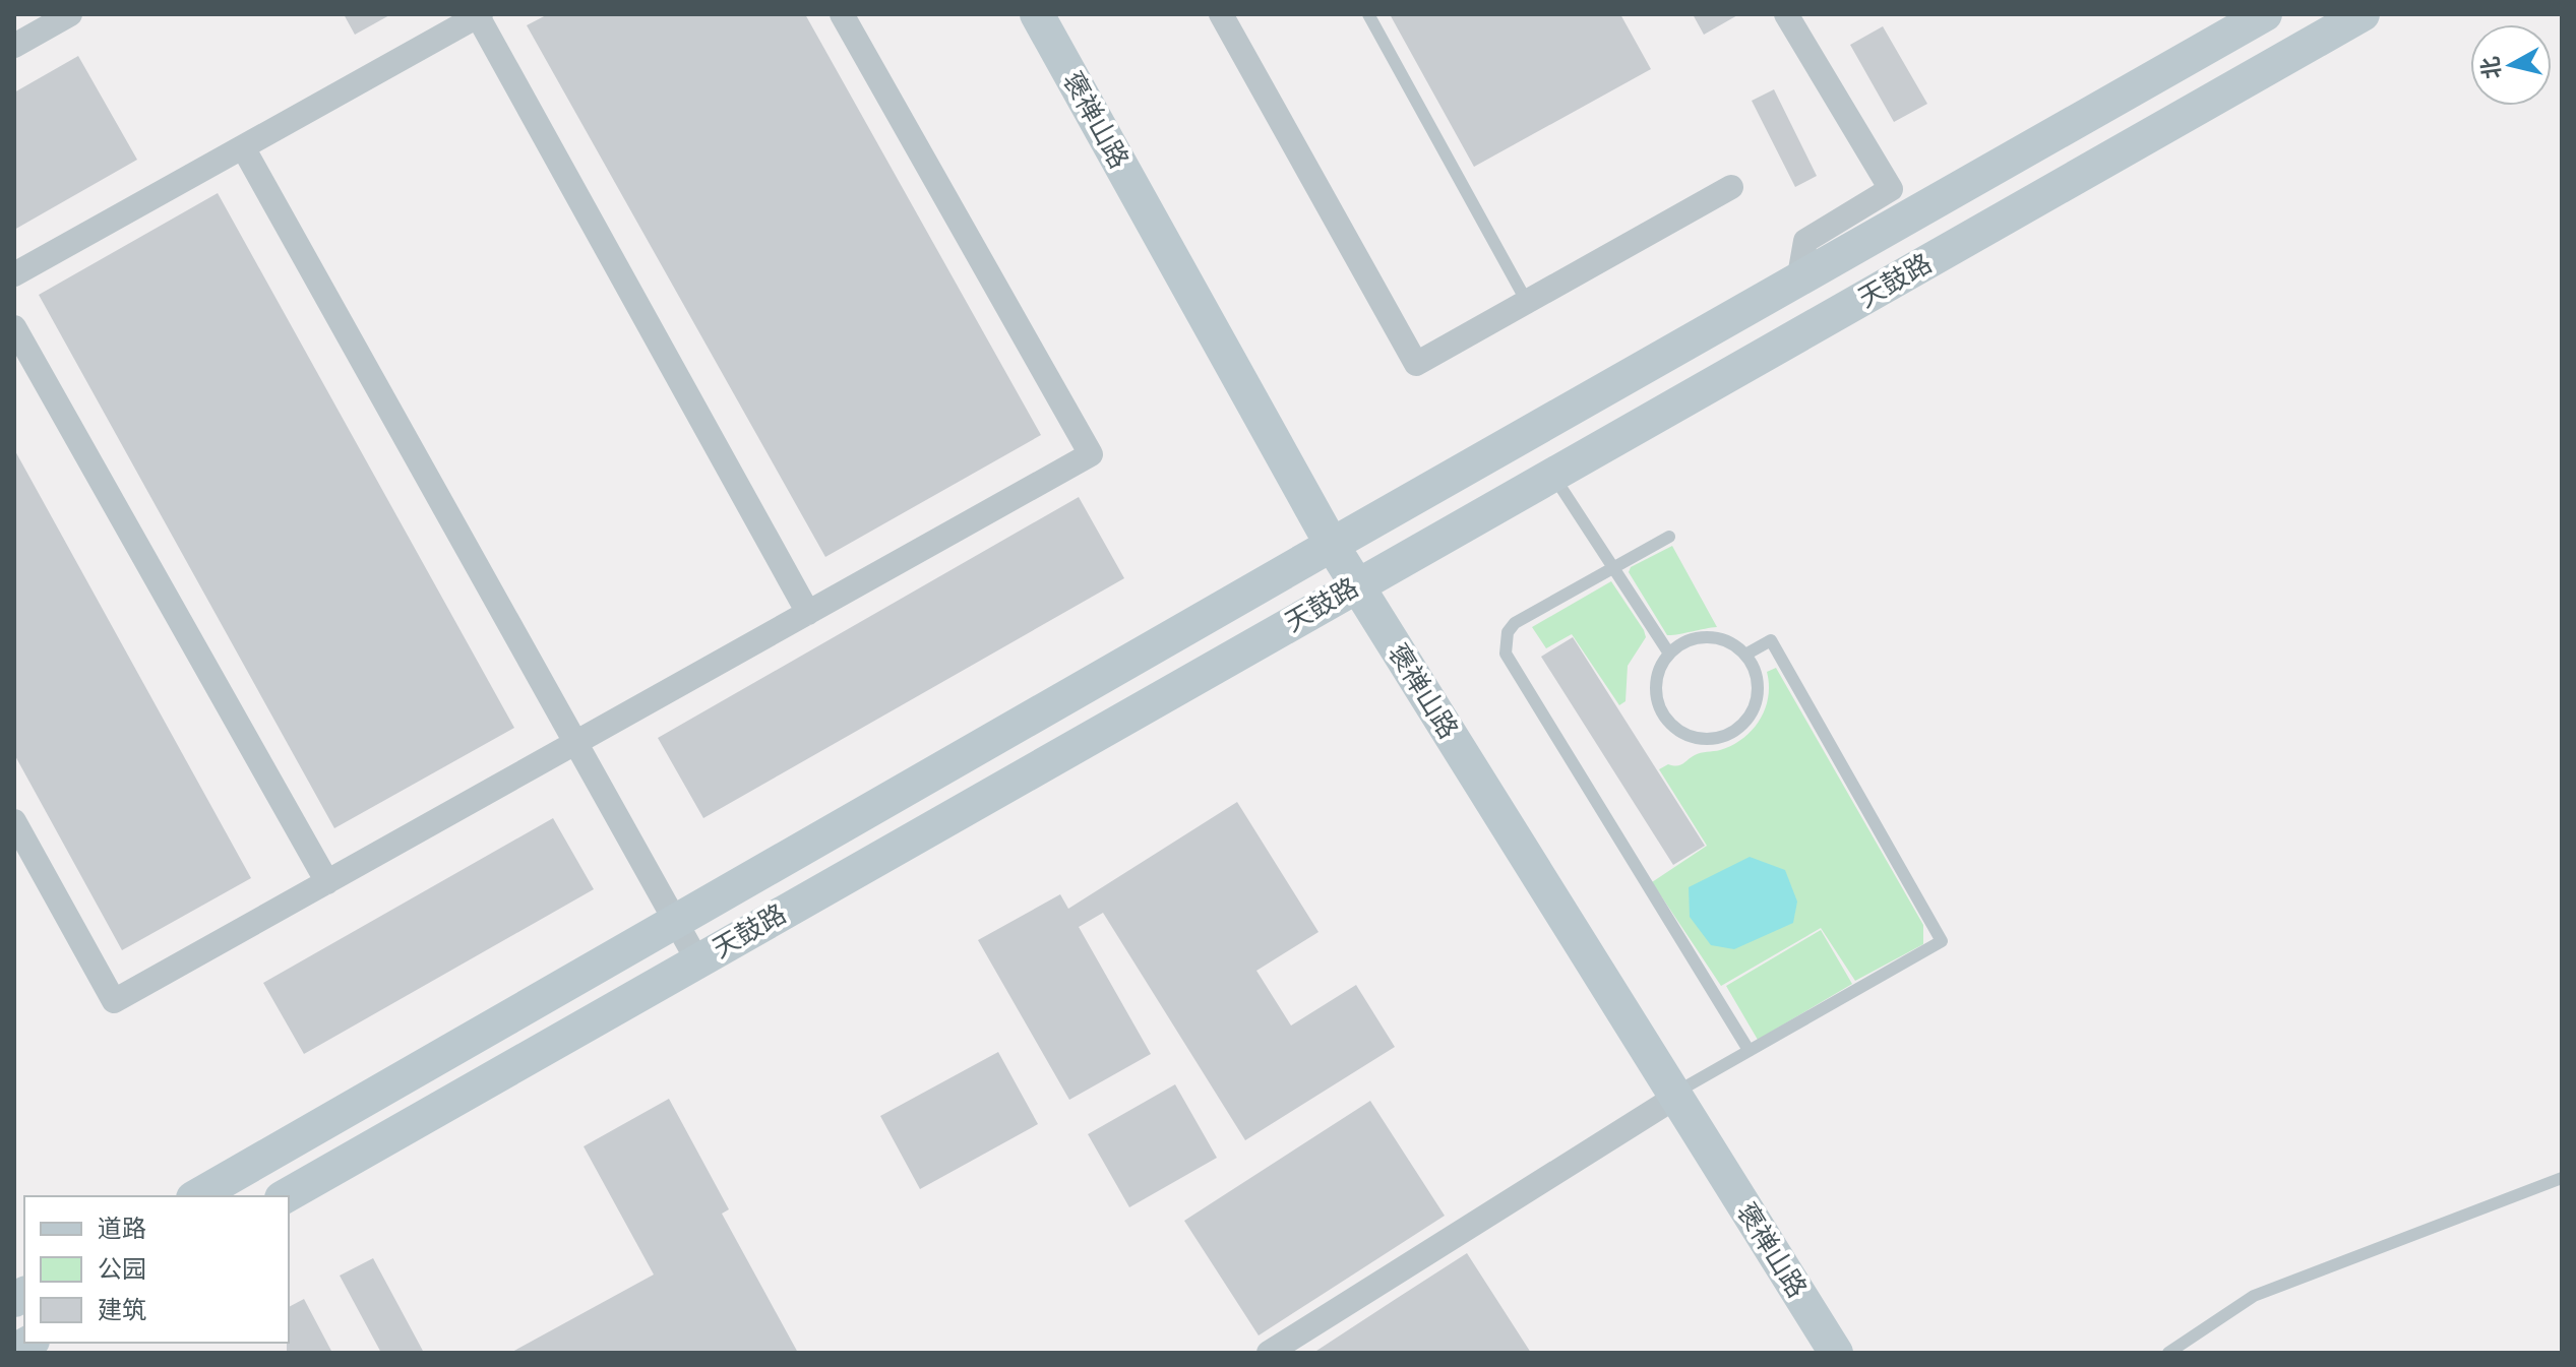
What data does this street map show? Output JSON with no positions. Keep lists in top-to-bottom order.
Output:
{
  "streets": {
    "main road": ["褒禅山路", "天鼓路"]
  },
  "crossings": [
    ["褒禅山路", "天鼓路"]
  ],
  "legend": ["道路", "公园", "建筑"],
  "north": "left"
}
